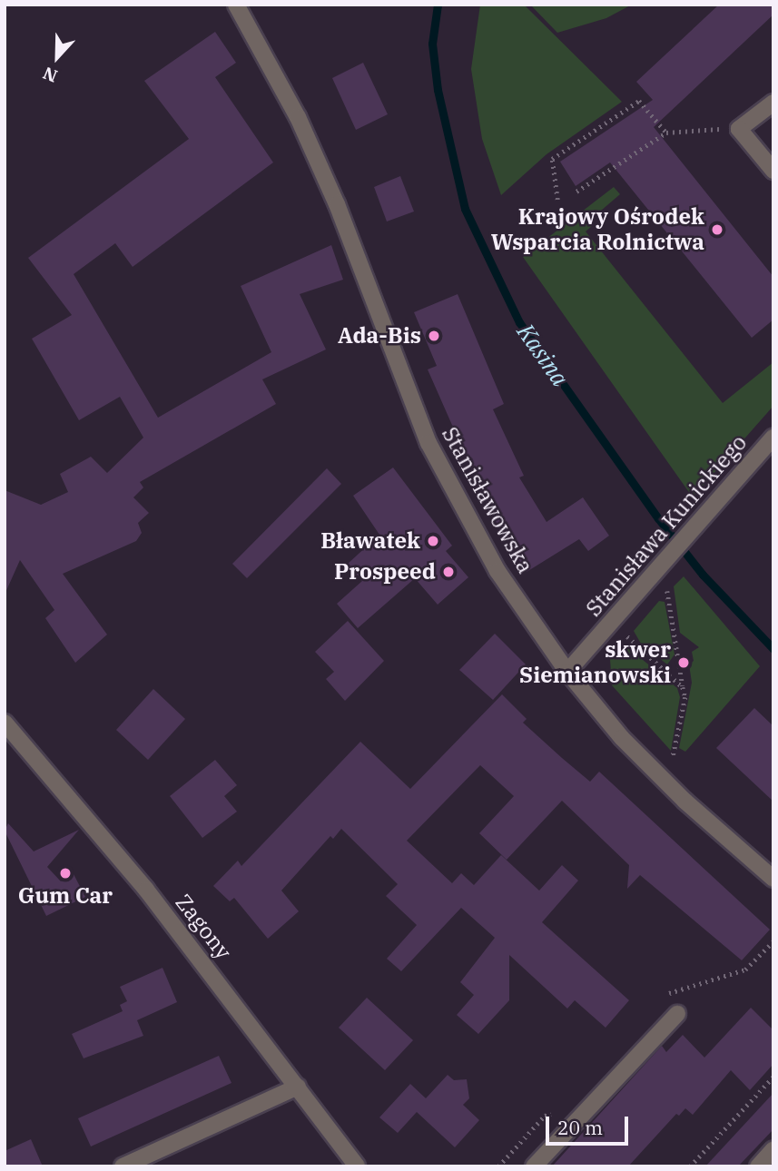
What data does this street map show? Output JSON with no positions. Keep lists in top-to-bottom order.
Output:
{
  "streets": {
    "street": ["Stanisławowska", "Stanisława Kunickiego", "Zagony"]
  },
  "crossings": [
    ["Stanisławowska", "Stanisława Kunickiego"]
  ],
  "water": ["Kasina"],
  "places": [
    "Krajowy Ośrodek Wsparcia Rolnictwa",
    "Ada-Bis",
    "Bławatek",
    "Prospeed",
    "skwer Siemianowski",
    "Gum Car"
  ],
  "scale_bar": "20 m",
  "north": "bottom"
}
